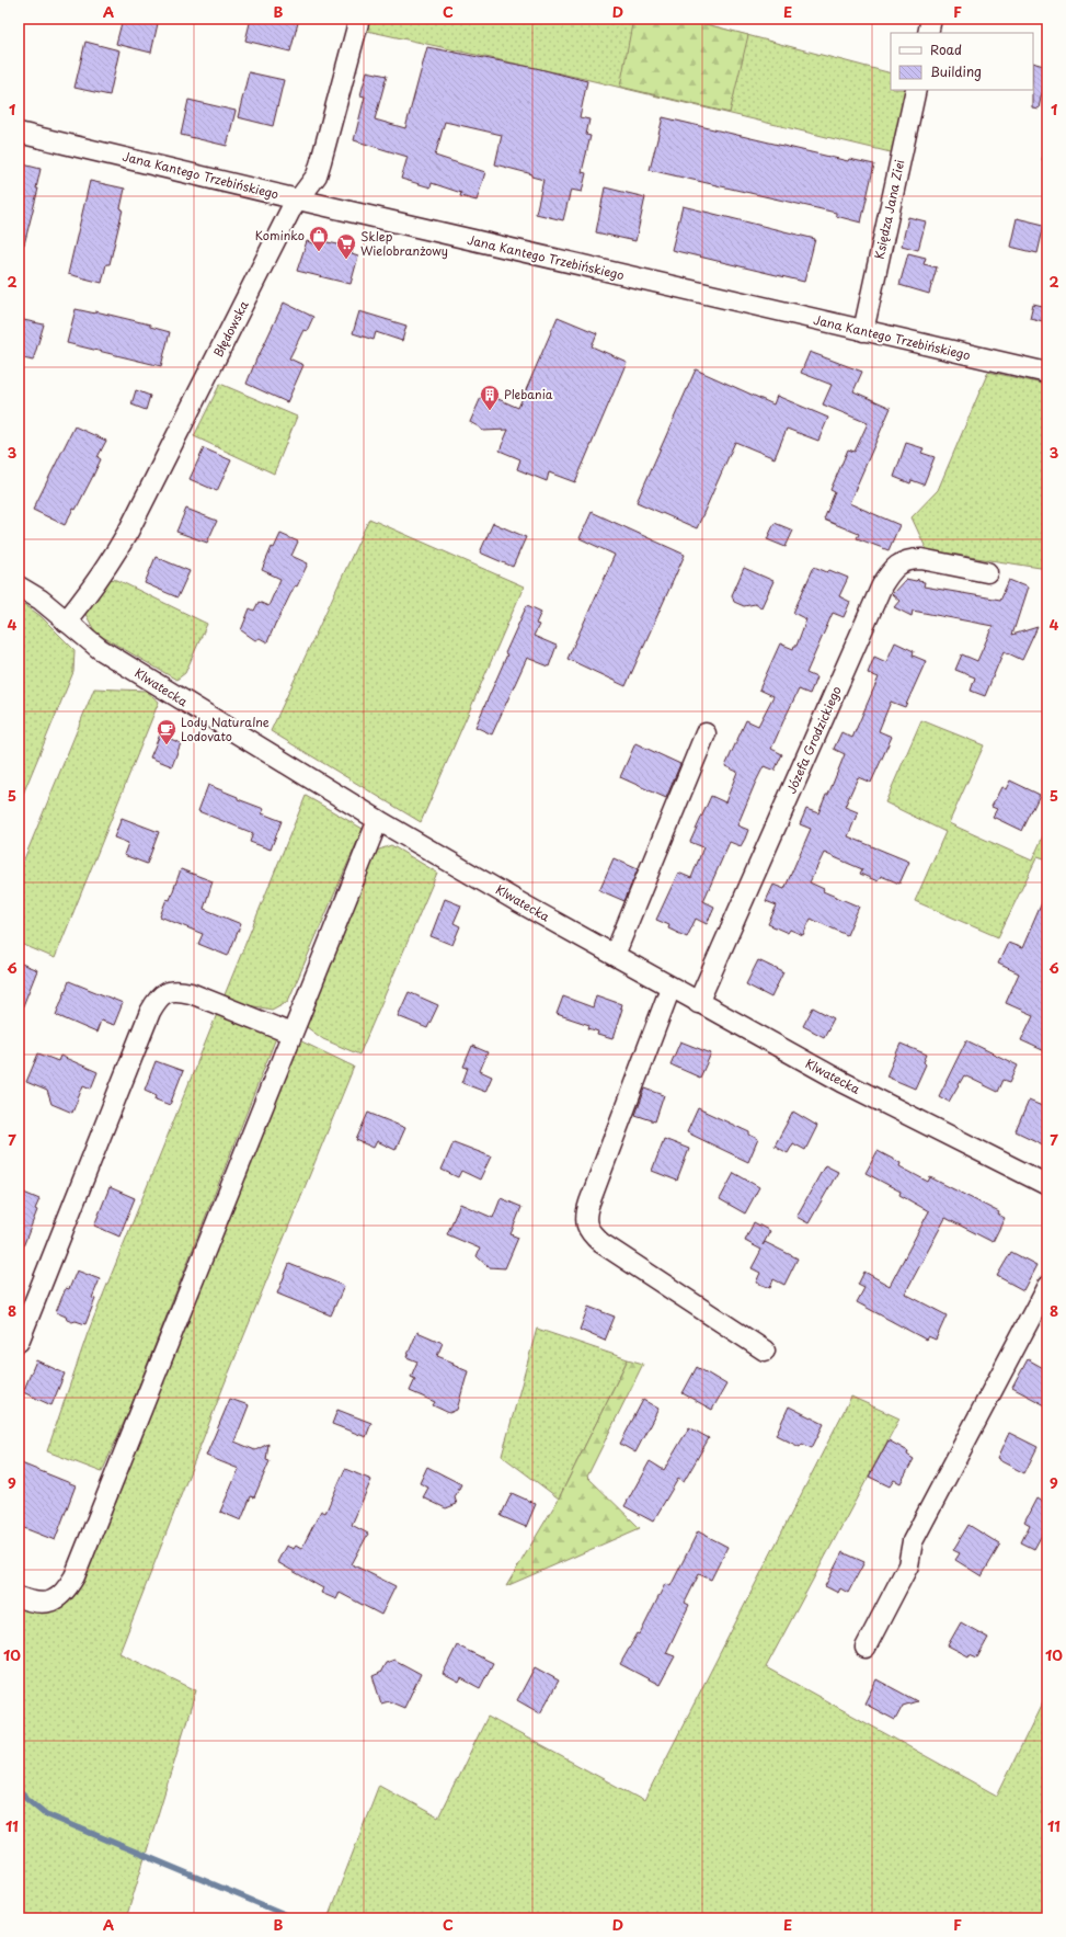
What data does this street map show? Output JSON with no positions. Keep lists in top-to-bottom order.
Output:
{
  "streets": {
    "street": [
      "Jana Kantego Trzebińskiego",
      "Księdza Jana Ziei",
      "Błędowska",
      "Klwatecka",
      "Józefa Grodzickiego"
    ]
  },
  "crossings": [
    ["Jana Kantego Trzebińskiego", "Księdza Jana Ziei"],
    ["Jana Kantego Trzebińskiego", "Błędowska"],
    ["Błędowska", "Klwatecka"],
    ["Klwatecka", "Józefa Grodzickiego"]
  ],
  "places": {
    "shop": ["Kominko"],
    "supermarket": ["Sklep Wielobranżowy"],
    "building": ["Plebania"],
    "cafe": ["Lody Naturalne Lodovato"]
  },
  "legend": ["Road", "Building"],
  "grid": {
    "columns": [
      "A",
      "B",
      "C",
      "D",
      "E",
      "F"
    ],
    "rows": [
      "1",
      "2",
      "3",
      "4",
      "5",
      "6",
      "7",
      "8",
      "9",
      "10",
      "11"
    ]
  }
}
